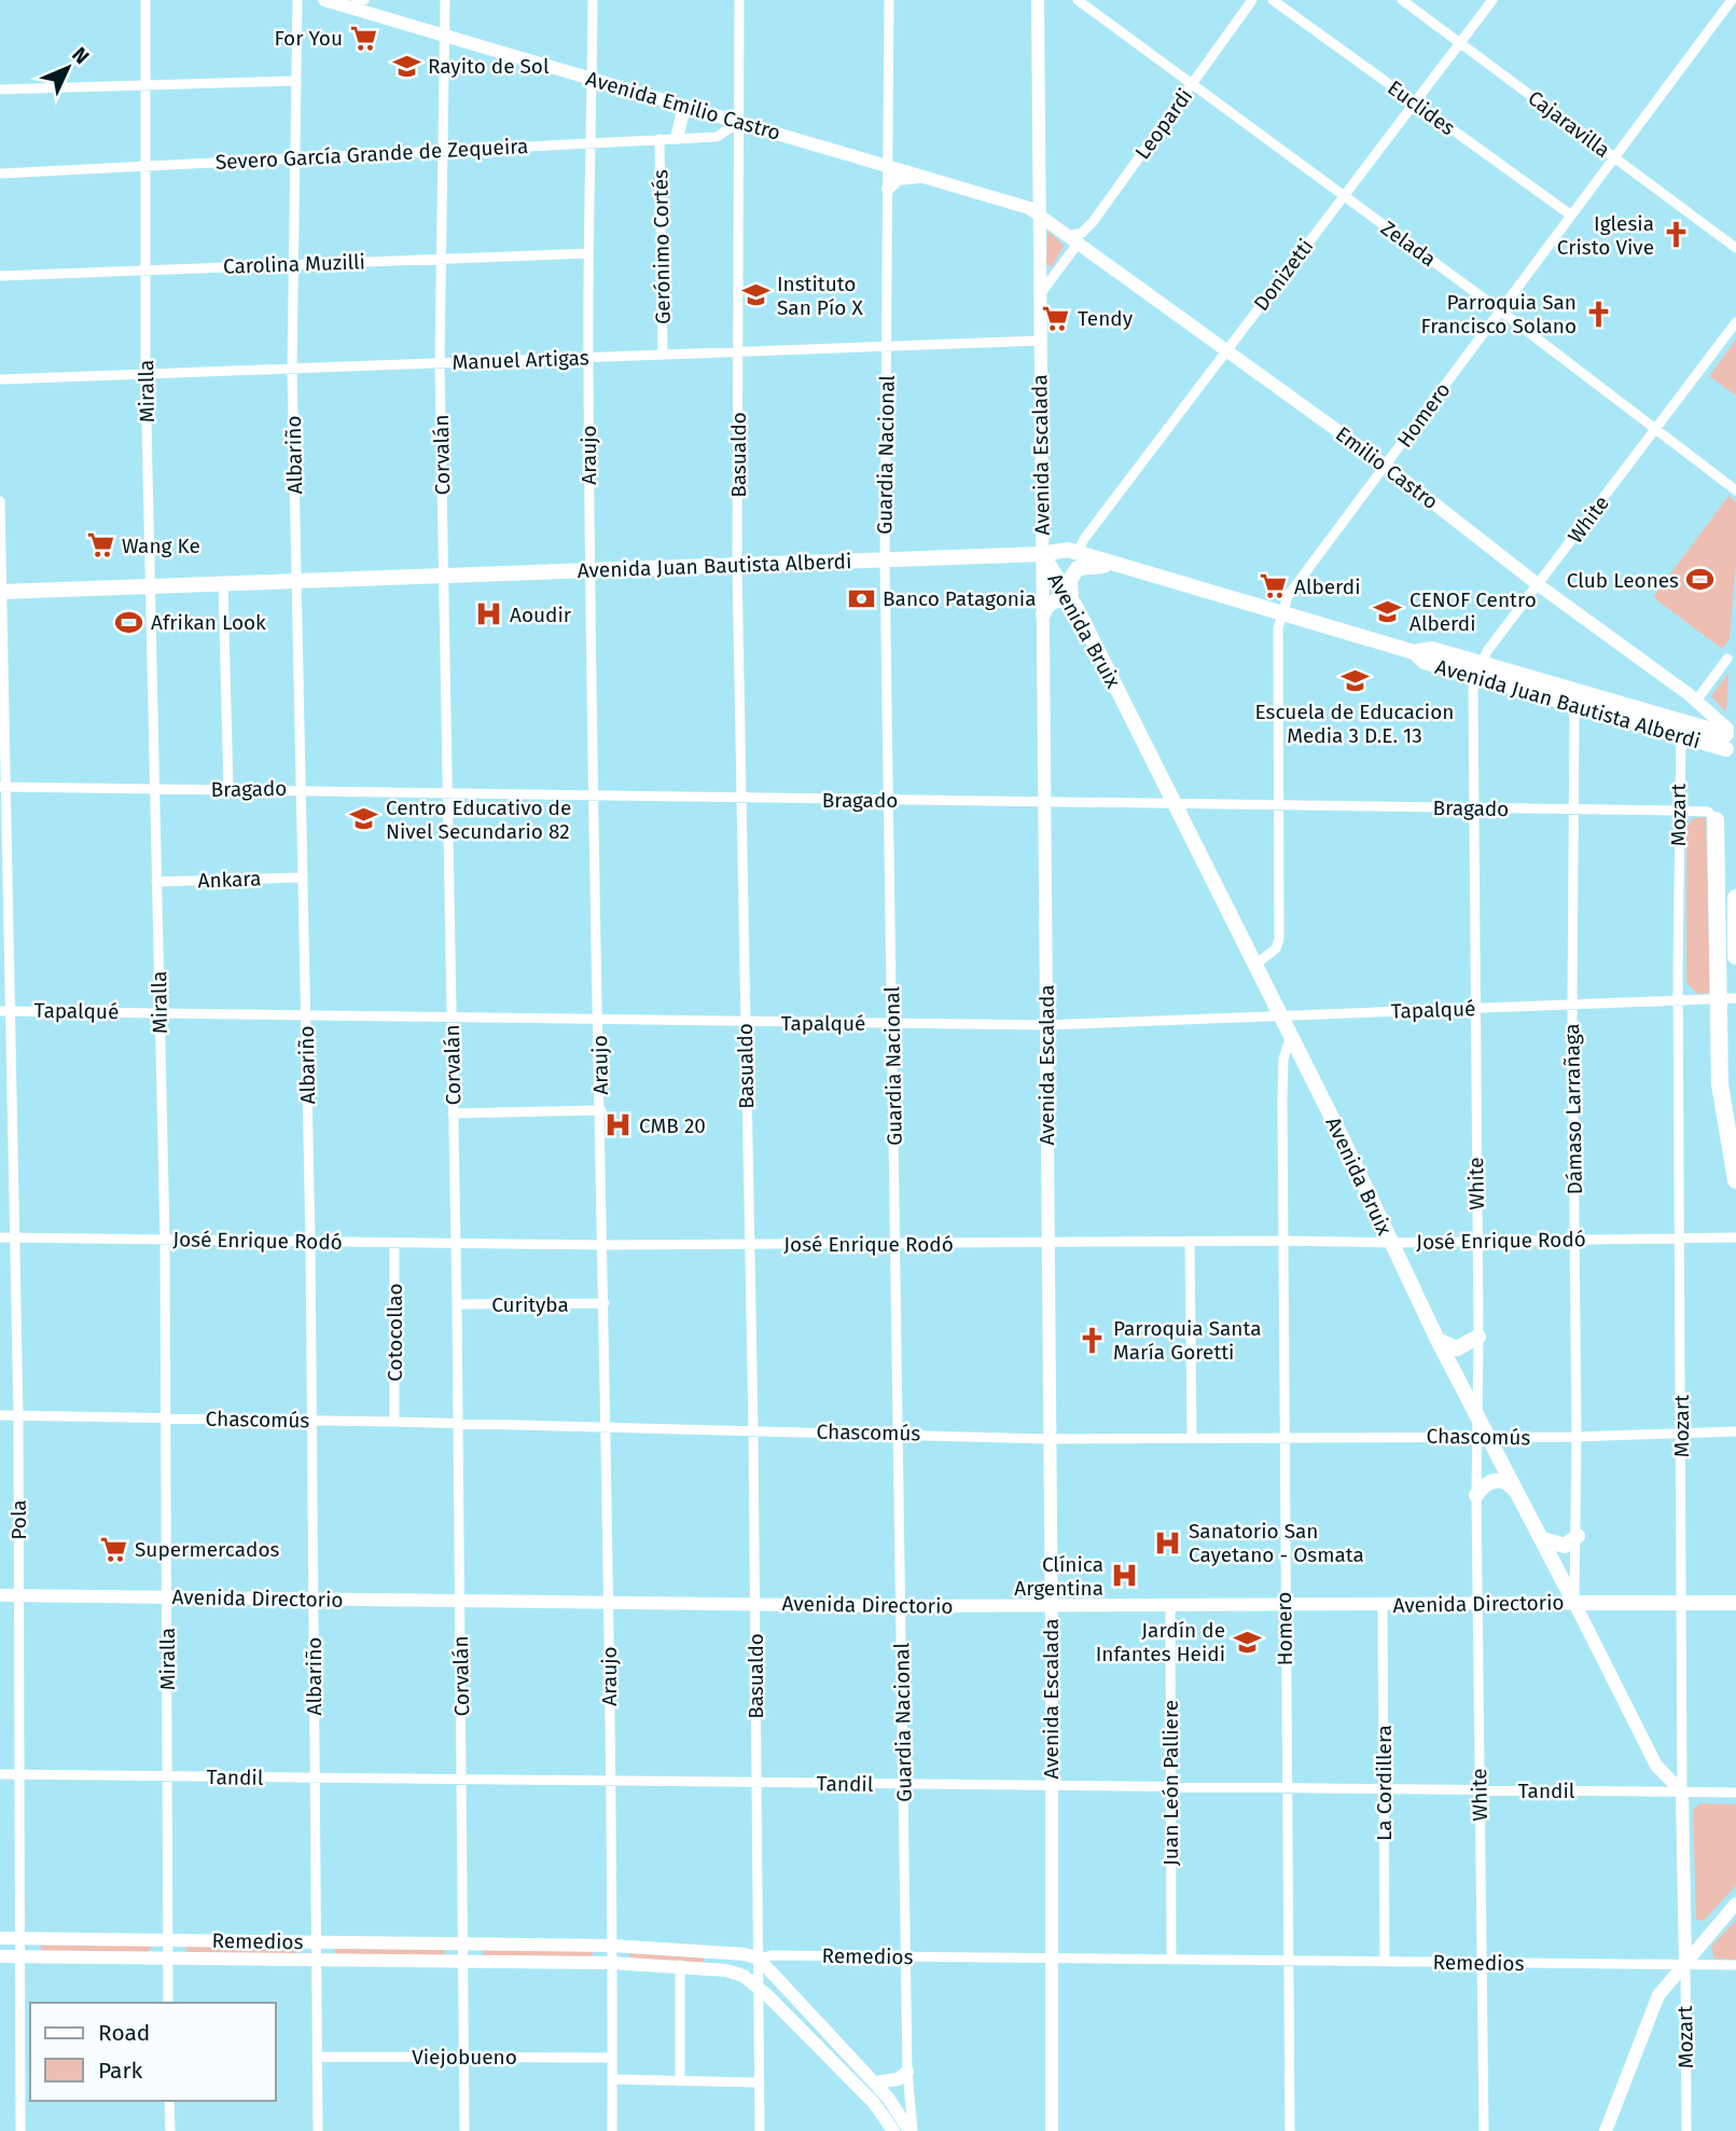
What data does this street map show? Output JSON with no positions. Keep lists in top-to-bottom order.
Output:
{
  "streets": {
    "main road": ["Avenida Juan Bautista Alberdi", "Avenida Bruix", "Avenida Directorio"],
    "street": [
      "Avenida Emilio Castro",
      "Euclides",
      "Leopardi",
      "Cajaravilla",
      "Severo García Grande de Zequeira",
      "Zelada",
      "Gerónimo Cortés",
      "Carolina Muzilli",
      "Donizetti",
      "Manuel Artigas",
      "Miralla",
      "Homero",
      "Albariño",
      "Corvalán",
      "Araujo",
      "Basualdo",
      "Guardia Nacional",
      "Avenida Escalada",
      "Emilio Castro",
      "White",
      "Bragado",
      "Mozart",
      "Ankara",
      "Tapalqué",
      "Dámaso Larrañaga",
      "José Enrique Rodó",
      "Curityba",
      "Cotocollao",
      "Chascomús",
      "Pola",
      "Tandil",
      "Juan León Palliere",
      "La Cordillera",
      "Remedios",
      "Viejobueno"
    ]
  },
  "crossings": [
    ["Avenida Emilio Castro", "Severo García Grande de Zequeira"],
    ["Avenida Emilio Castro", "Corvalán"],
    ["Avenida Emilio Castro", "Araujo"],
    ["Avenida Emilio Castro", "Basualdo"],
    ["Avenida Emilio Castro", "Guardia Nacional"],
    ["Avenida Emilio Castro", "Avenida Escalada"],
    ["Avenida Emilio Castro", "Emilio Castro"],
    ["Euclides", "Donizetti"],
    ["Euclides", "Homero"],
    ["Leopardi", "Zelada"],
    ["Leopardi", "Avenida Escalada"],
    ["Leopardi", "Emilio Castro"],
    ["Cajaravilla", "Donizetti"],
    ["Cajaravilla", "Homero"],
    ["Severo García Grande de Zequeira", "Gerónimo Cortés"],
    ["Severo García Grande de Zequeira", "Miralla"],
    ["Severo García Grande de Zequeira", "Albariño"],
    ["Severo García Grande de Zequeira", "Corvalán"],
    ["Severo García Grande de Zequeira", "Araujo"],
    ["Severo García Grande de Zequeira", "Basualdo"],
    ["Zelada", "Donizetti"],
    ["Zelada", "Homero"],
    ["Zelada", "White"],
    ["Gerónimo Cortés", "Manuel Artigas"],
    ["Carolina Muzilli", "Miralla"],
    ["Carolina Muzilli", "Albariño"],
    ["Carolina Muzilli", "Corvalán"],
    ["Carolina Muzilli", "Araujo"],
    ["Donizetti", "Emilio Castro"],
    ["Donizetti", "Avenida Juan Bautista Alberdi"],
    ["Manuel Artigas", "Miralla"],
    ["Manuel Artigas", "Albariño"],
    ["Manuel Artigas", "Corvalán"],
    ["Manuel Artigas", "Araujo"],
    ["Manuel Artigas", "Basualdo"],
    ["Manuel Artigas", "Guardia Nacional"],
    ["Manuel Artigas", "Avenida Escalada"],
    ["Miralla", "Avenida Juan Bautista Alberdi"],
    ["Miralla", "Bragado"],
    ["Miralla", "Ankara"],
    ["Miralla", "Tapalqué"],
    ["Miralla", "José Enrique Rodó"],
    ["Miralla", "Chascomús"],
    ["Miralla", "Avenida Directorio"],
    ["Miralla", "Tandil"],
    ["Miralla", "Remedios"],
    ["Homero", "Emilio Castro"],
    ["Homero", "Avenida Juan Bautista Alberdi"],
    ["Homero", "Avenida Bruix"],
    ["Homero", "Bragado"],
    ["Homero", "José Enrique Rodó"],
    ["Homero", "Chascomús"],
    ["Homero", "Avenida Directorio"],
    ["Homero", "Tandil"],
    ["Homero", "Remedios"],
    ["Albariño", "Avenida Juan Bautista Alberdi"],
    ["Albariño", "Bragado"],
    ["Albariño", "Ankara"],
    ["Albariño", "Tapalqué"],
    ["Albariño", "José Enrique Rodó"],
    ["Albariño", "Chascomús"],
    ["Albariño", "Avenida Directorio"],
    ["Albariño", "Tandil"],
    ["Albariño", "Remedios"],
    ["Albariño", "Viejobueno"],
    ["Corvalán", "Avenida Juan Bautista Alberdi"],
    ["Corvalán", "Bragado"],
    ["Corvalán", "Tapalqué"],
    ["Corvalán", "José Enrique Rodó"],
    ["Corvalán", "Curityba"],
    ["Corvalán", "Chascomús"],
    ["Corvalán", "Avenida Directorio"],
    ["Corvalán", "Tandil"],
    ["Corvalán", "Remedios"],
    ["Corvalán", "Viejobueno"],
    ["Araujo", "Avenida Juan Bautista Alberdi"],
    ["Araujo", "Bragado"],
    ["Araujo", "Tapalqué"],
    ["Araujo", "José Enrique Rodó"],
    ["Araujo", "Curityba"],
    ["Araujo", "Chascomús"],
    ["Araujo", "Avenida Directorio"],
    ["Araujo", "Tandil"],
    ["Araujo", "Remedios"],
    ["Araujo", "Viejobueno"],
    ["Basualdo", "Avenida Juan Bautista Alberdi"],
    ["Basualdo", "Bragado"],
    ["Basualdo", "Tapalqué"],
    ["Basualdo", "José Enrique Rodó"],
    ["Basualdo", "Chascomús"],
    ["Basualdo", "Avenida Directorio"],
    ["Basualdo", "Tandil"],
    ["Basualdo", "Remedios"],
    ["Guardia Nacional", "Avenida Juan Bautista Alberdi"],
    ["Guardia Nacional", "Bragado"],
    ["Guardia Nacional", "Tapalqué"],
    ["Guardia Nacional", "José Enrique Rodó"],
    ["Guardia Nacional", "Chascomús"],
    ["Guardia Nacional", "Avenida Directorio"],
    ["Guardia Nacional", "Tandil"],
    ["Guardia Nacional", "Remedios"],
    ["Avenida Escalada", "Emilio Castro"],
    ["Avenida Escalada", "Avenida Juan Bautista Alberdi"],
    ["Avenida Escalada", "Avenida Bruix"],
    ["Avenida Escalada", "Bragado"],
    ["Avenida Escalada", "Tapalqué"],
    ["Avenida Escalada", "José Enrique Rodó"],
    ["Avenida Escalada", "Chascomús"],
    ["Avenida Escalada", "Avenida Directorio"],
    ["Avenida Escalada", "Tandil"],
    ["Avenida Escalada", "Remedios"],
    ["Emilio Castro", "White"],
    ["Emilio Castro", "Avenida Juan Bautista Alberdi"],
    ["White", "Avenida Juan Bautista Alberdi"],
    ["White", "Avenida Bruix"],
    ["White", "Bragado"],
    ["White", "Tapalqué"],
    ["White", "José Enrique Rodó"],
    ["White", "Chascomús"],
    ["White", "Avenida Directorio"],
    ["White", "Tandil"],
    ["White", "Remedios"],
    ["Avenida Juan Bautista Alberdi", "Avenida Bruix"],
    ["Avenida Juan Bautista Alberdi", "Mozart"],
    ["Avenida Juan Bautista Alberdi", "Dámaso Larrañaga"],
    ["Avenida Juan Bautista Alberdi", "Pola"],
    ["Avenida Bruix", "Bragado"],
    ["Avenida Bruix", "Mozart"],
    ["Avenida Bruix", "Tapalqué"],
    ["Avenida Bruix", "Dámaso Larrañaga"],
    ["Avenida Bruix", "José Enrique Rodó"],
    ["Avenida Bruix", "Chascomús"],
    ["Avenida Bruix", "Avenida Directorio"],
    ["Avenida Bruix", "Tandil"],
    ["Bragado", "Mozart"],
    ["Bragado", "Dámaso Larrañaga"],
    ["Bragado", "Pola"],
    ["Mozart", "Tapalqué"],
    ["Mozart", "José Enrique Rodó"],
    ["Mozart", "Chascomús"],
    ["Mozart", "Avenida Directorio"],
    ["Mozart", "Tandil"],
    ["Mozart", "Remedios"],
    ["Tapalqué", "Dámaso Larrañaga"],
    ["Tapalqué", "Pola"],
    ["Dámaso Larrañaga", "José Enrique Rodó"],
    ["Dámaso Larrañaga", "Chascomús"],
    ["Dámaso Larrañaga", "Avenida Directorio"],
    ["José Enrique Rodó", "Cotocollao"],
    ["José Enrique Rodó", "Pola"],
    ["Cotocollao", "Chascomús"],
    ["Chascomús", "Pola"],
    ["Pola", "Avenida Directorio"],
    ["Pola", "Tandil"],
    ["Pola", "Remedios"],
    ["Avenida Directorio", "Juan León Palliere"],
    ["Avenida Directorio", "La Cordillera"],
    ["Tandil", "Juan León Palliere"],
    ["Tandil", "La Cordillera"],
    ["Juan León Palliere", "Remedios"],
    ["La Cordillera", "Remedios"]
  ],
  "places": {
    "supermarket": [
      "For You",
      "Tendy",
      "Wang Ke",
      "Alberdi",
      "Supermercados"
    ],
    "school or university": [
      "Rayito de Sol",
      "Instituto San Pío X",
      "CENOF Centro Alberdi",
      "Escuela de Educacion Media 3 D.E. 13",
      "Centro Educativo de Nivel Secundario 82",
      "Jardín de Infantes Heidi"
    ],
    "church": ["Iglesia Cristo Vive", "Parroquia San Francisco Solano", "Parroquia Santa María Goretti"],
    "sports": ["Club Leones", "Afrikan Look"],
    "bank": ["Banco Patagonia"],
    "hospital": [
      "Aoudir",
      "CMB 20",
      "Sanatorio San Cayetano - Osmata",
      "Clínica Argentina"
    ]
  },
  "legend": ["Road", "Park"],
  "north": "top right"
}
